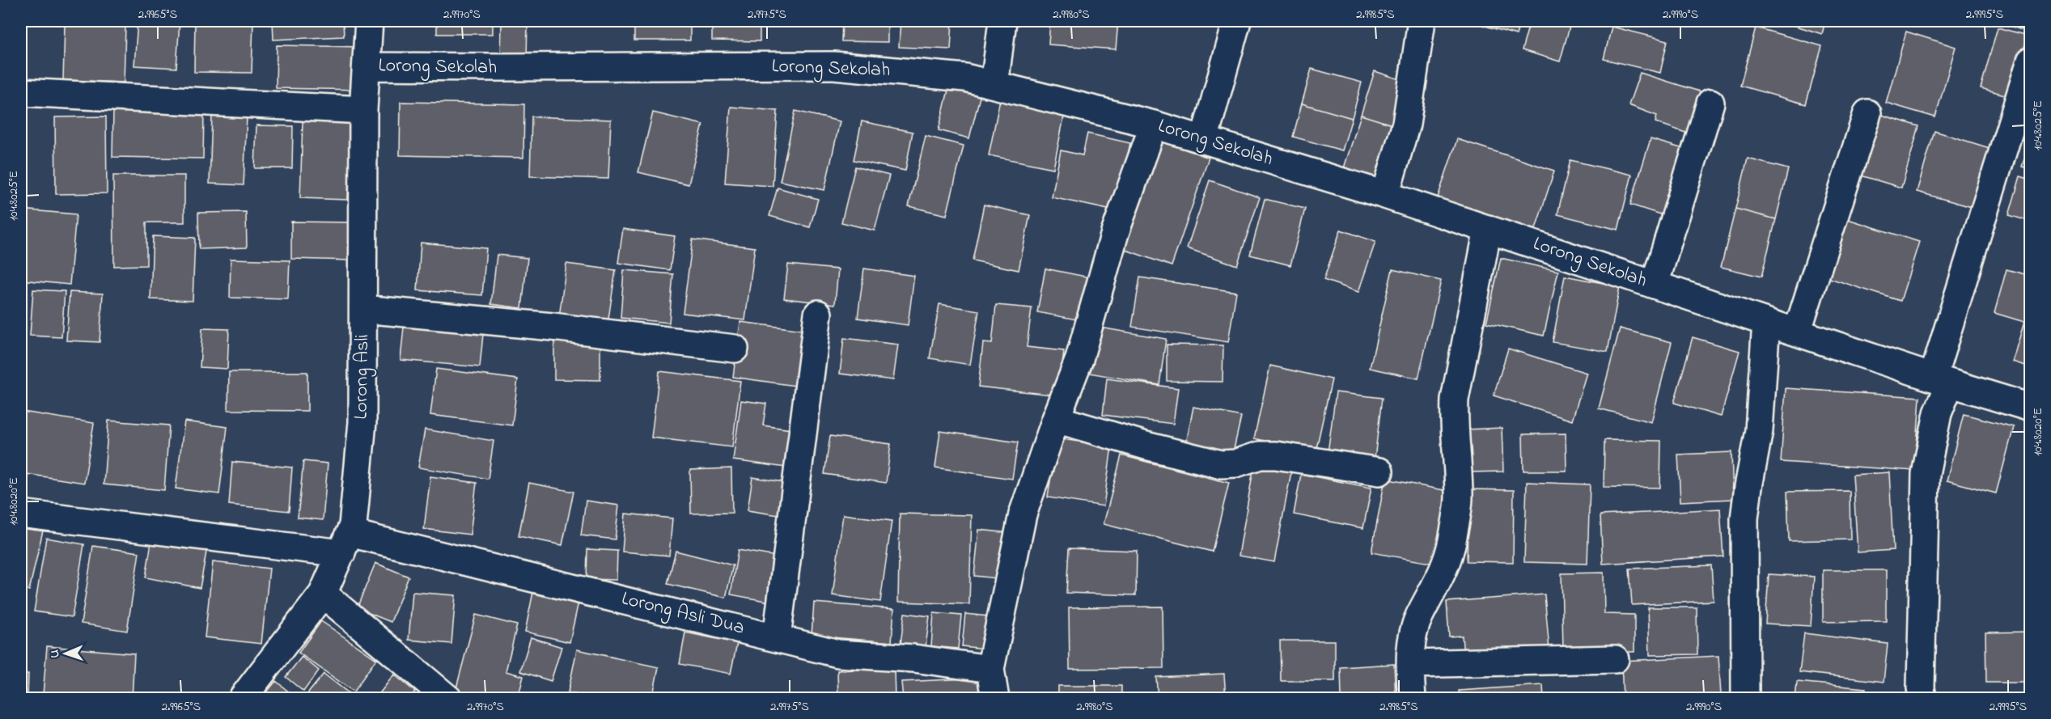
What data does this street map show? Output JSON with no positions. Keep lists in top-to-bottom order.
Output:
{
  "streets": {
    "street": ["Lorong Sekolah", "Lorong Asli", "Lorong Asli Dua"]
  },
  "crossings": [
    ["Lorong Sekolah", "Lorong Asli"],
    ["Lorong Asli", "Lorong Asli Dua"]
  ],
  "north": "left",
  "coordinates": [
    "2.9965°S",
    "2.9970°S",
    "2.9975°S",
    "2.9980°S",
    "2.9985°S",
    "2.9990°S",
    "2.9995°S",
    "104.8025°E",
    "104.8020°E"
  ]
}
